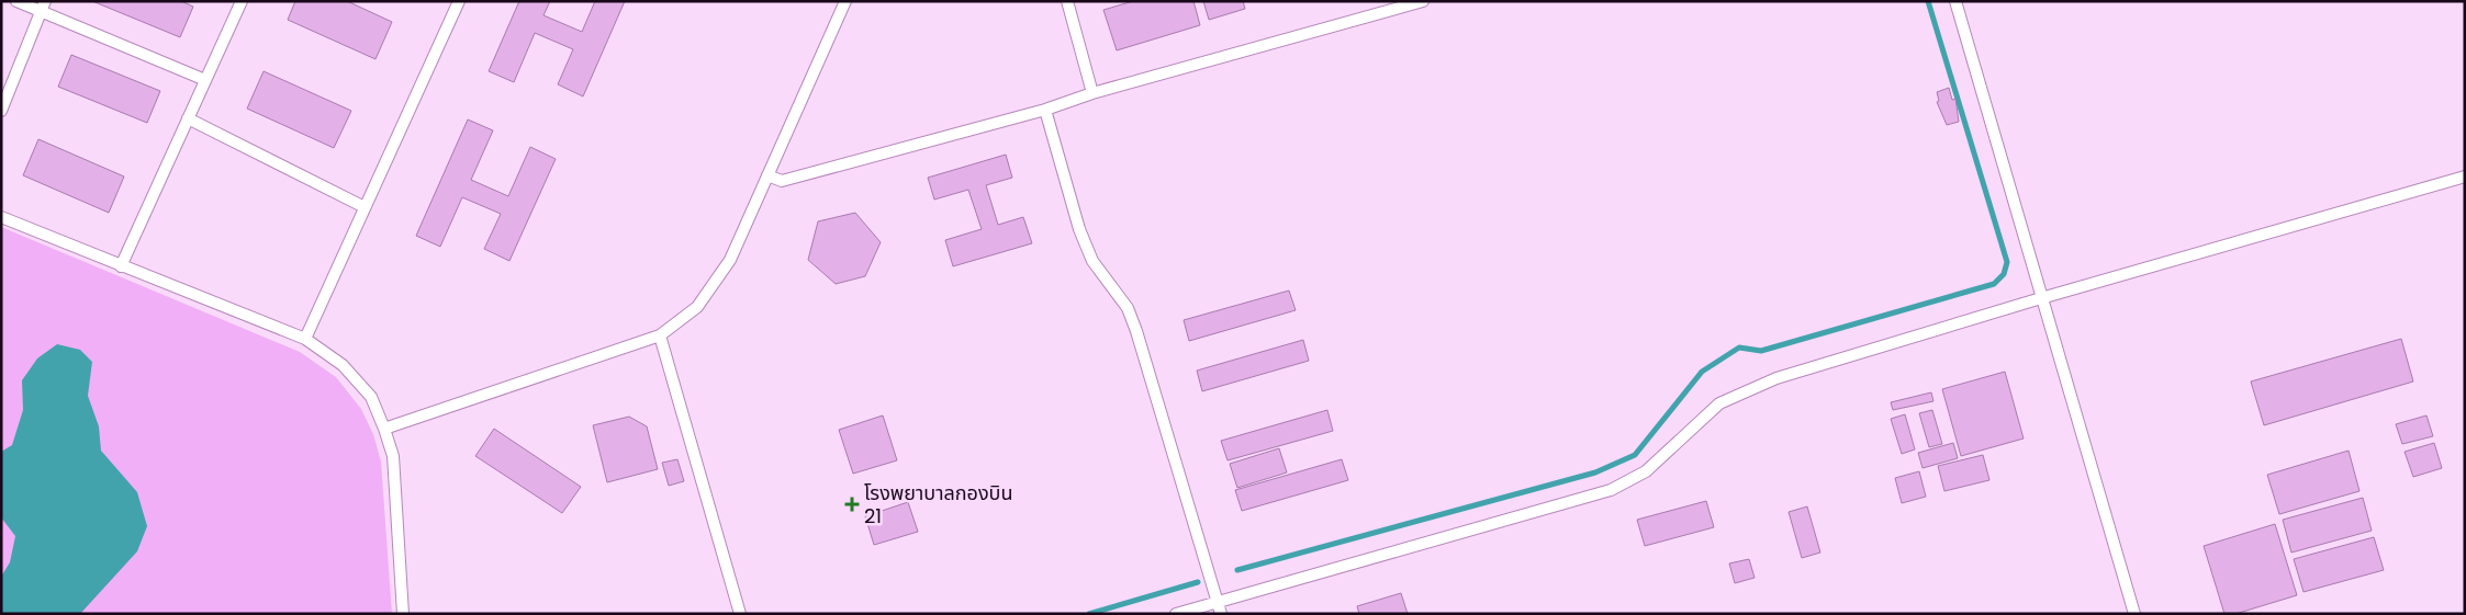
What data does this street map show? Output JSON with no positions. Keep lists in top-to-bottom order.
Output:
{
  "places": {
    "health": ["โรงพยาบาลกองบิน 21"]
  }
}
